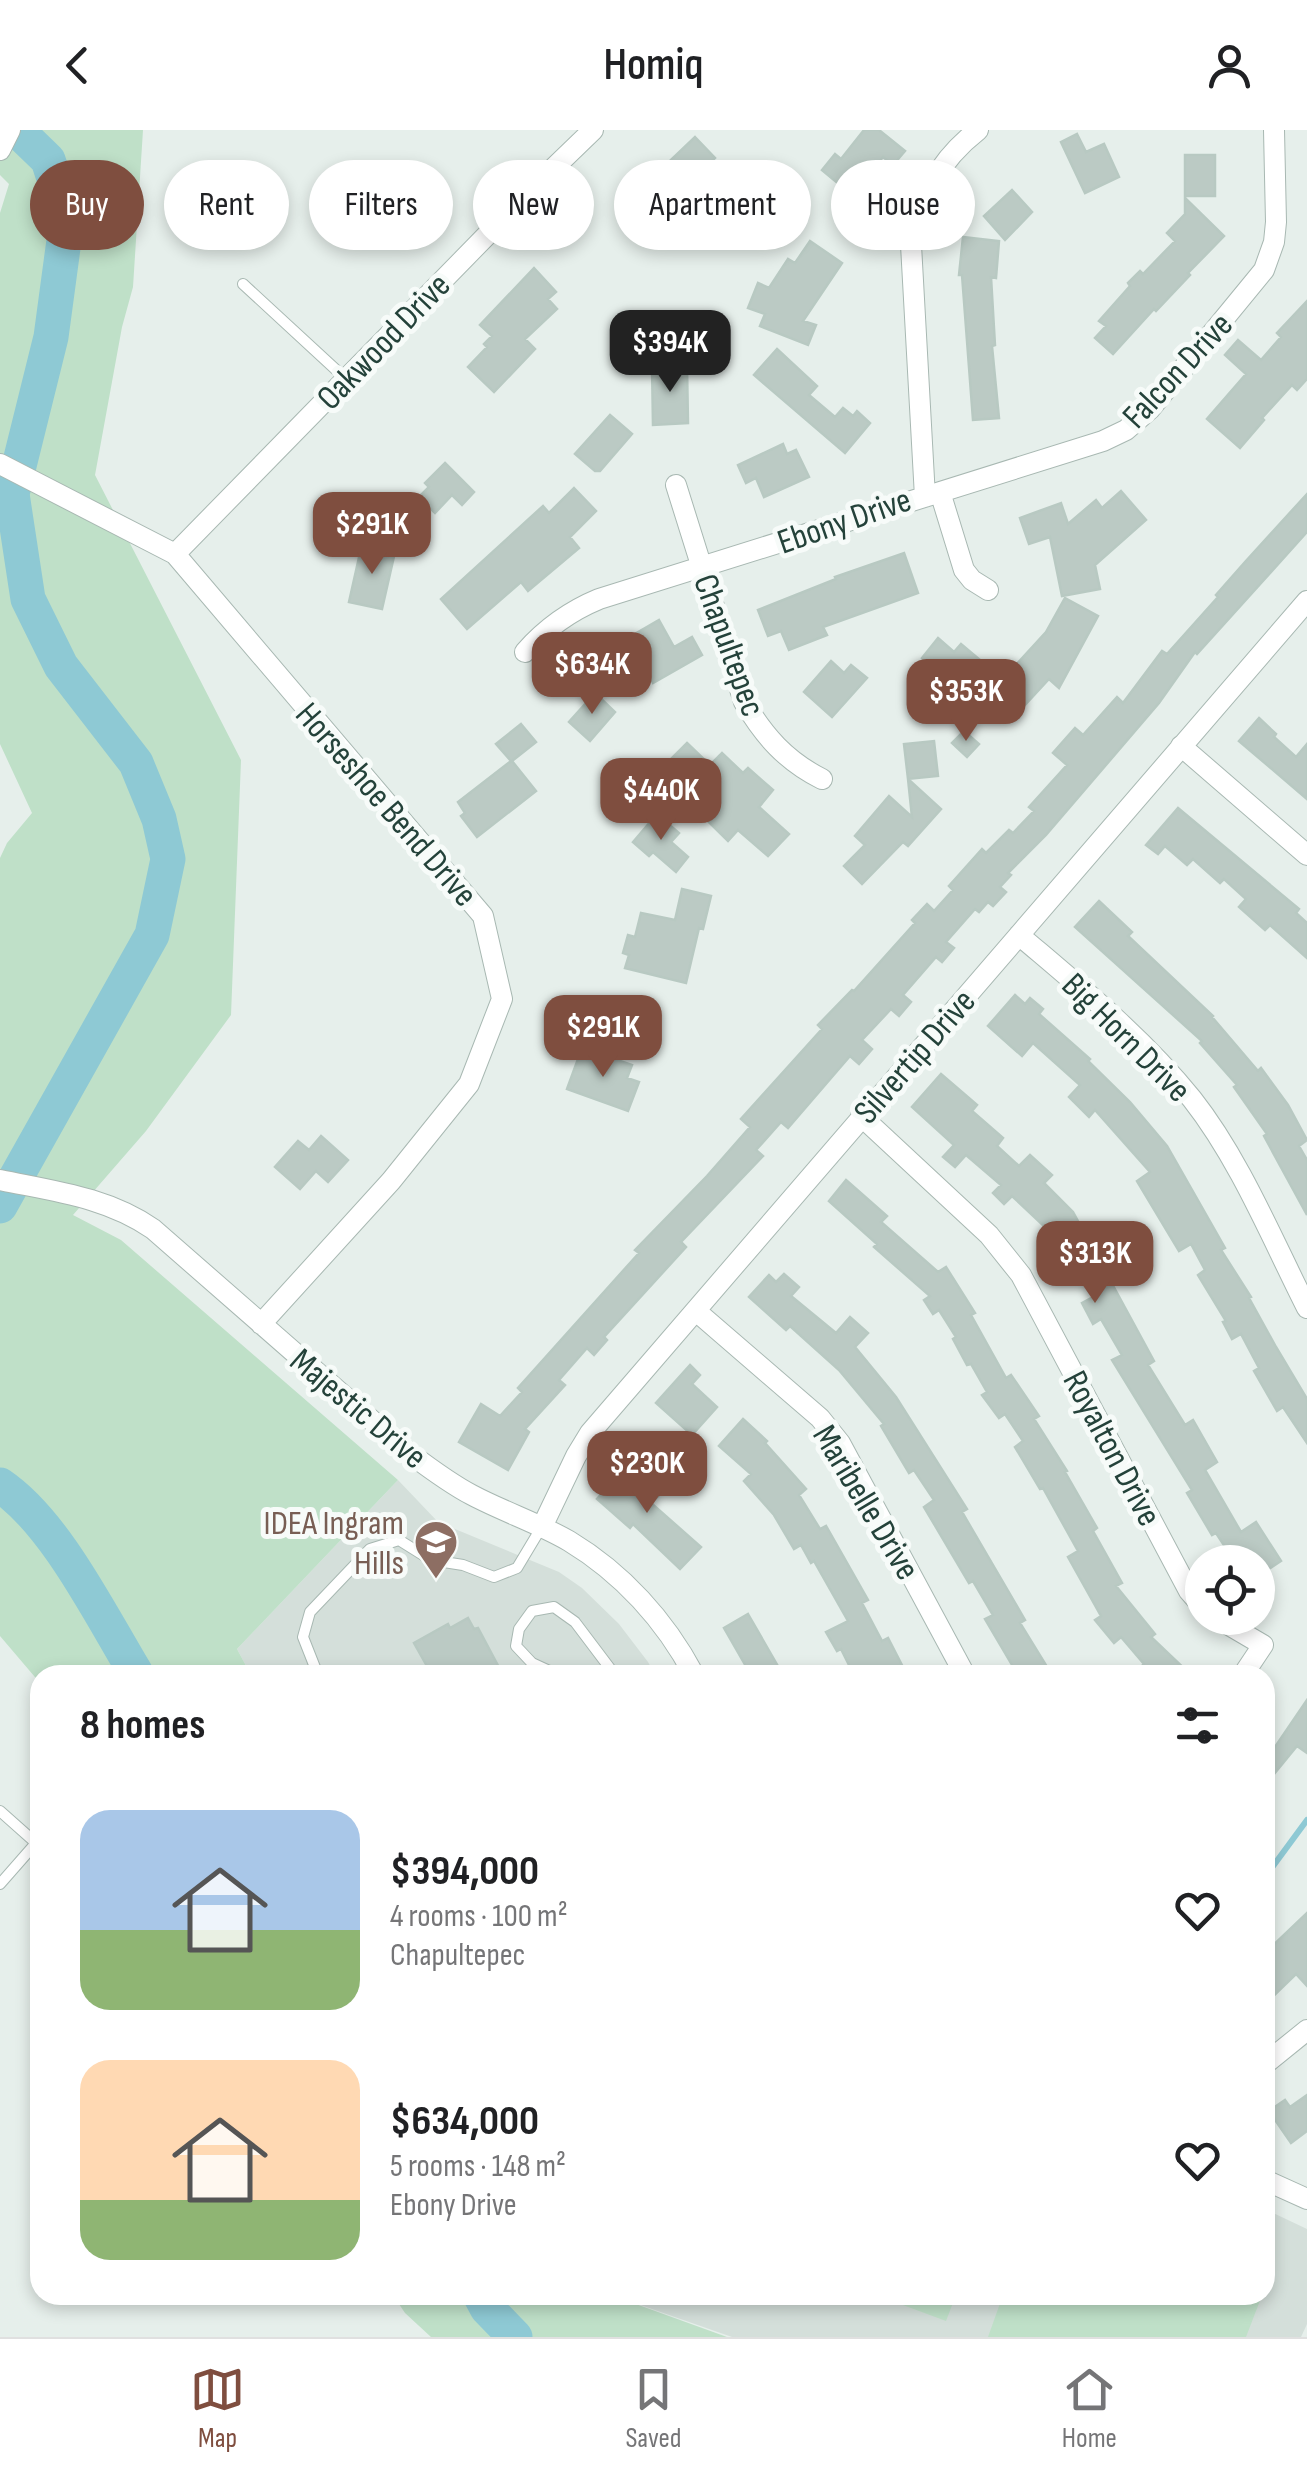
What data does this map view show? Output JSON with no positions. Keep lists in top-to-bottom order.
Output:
{
  "streets": {
    "street": [
      "Oakwood Drive",
      "Falcon Drive",
      "Ebony Drive",
      "Chapultepec",
      "Horseshoe Bend Drive",
      "Big Horn Drive",
      "Silvertip Drive",
      "Majestic Drive",
      "Royalton Drive",
      "Maribelle Drive"
    ]
  },
  "crossings": [
    ["Oakwood Drive", "Horseshoe Bend Drive"],
    ["Falcon Drive", "Ebony Drive"],
    ["Ebony Drive", "Chapultepec"],
    ["Horseshoe Bend Drive", "Majestic Drive"],
    ["Big Horn Drive", "Silvertip Drive"],
    ["Silvertip Drive", "Majestic Drive"],
    ["Silvertip Drive", "Royalton Drive"],
    ["Silvertip Drive", "Maribelle Drive"]
  ],
  "places": {
    "school or university": ["IDEA Ingram Hills"]
  },
  "page": {
    "header": "Homiq",
    "chip": [
      "Buy",
      "Rent",
      "Filters",
      "New",
      "Apartment",
      "House"
    ],
    "price": [
      "$394K",
      "$291K",
      "$634K",
      "$353K",
      "$440K",
      "$291K",
      "$313K",
      "$230K"
    ],
    "heading": "8 homes",
    "list": [
      {
        "name": "$394,000",
        "note": "4 rooms · 100 m² · Chapultepec"
      },
      {
        "name": "$634,000",
        "note": "5 rooms · 148 m² · Ebony Drive"
      }
    ],
    "tabs": ["Map", "Saved", "Home"]
  }
}
